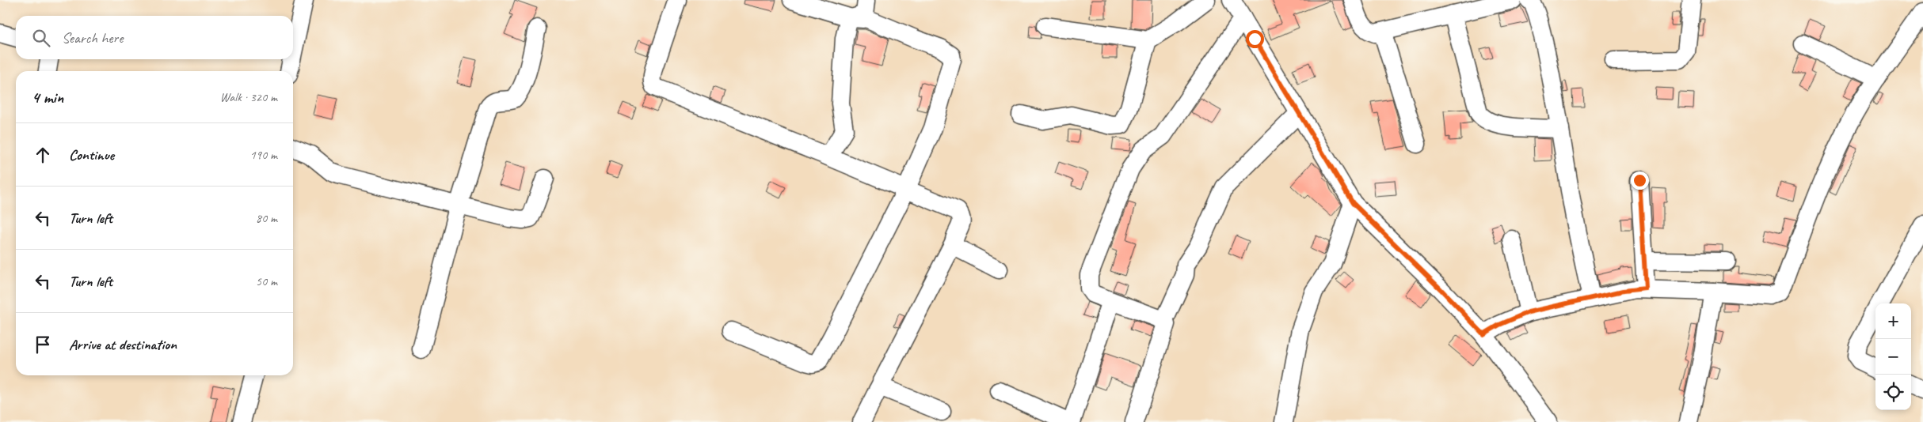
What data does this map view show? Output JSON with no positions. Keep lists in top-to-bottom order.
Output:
{
  "page": {
    "search": "Search here",
    "heading": ["4 min", "Walk · 320 m"],
    "list": [
      ["Continue", "190 m"],
      ["Turn left", "80 m"],
      ["Turn left", "50 m"],
      "Arrive at destination"
    ],
    "map_buttons": ["+", "−"]
  }
}
